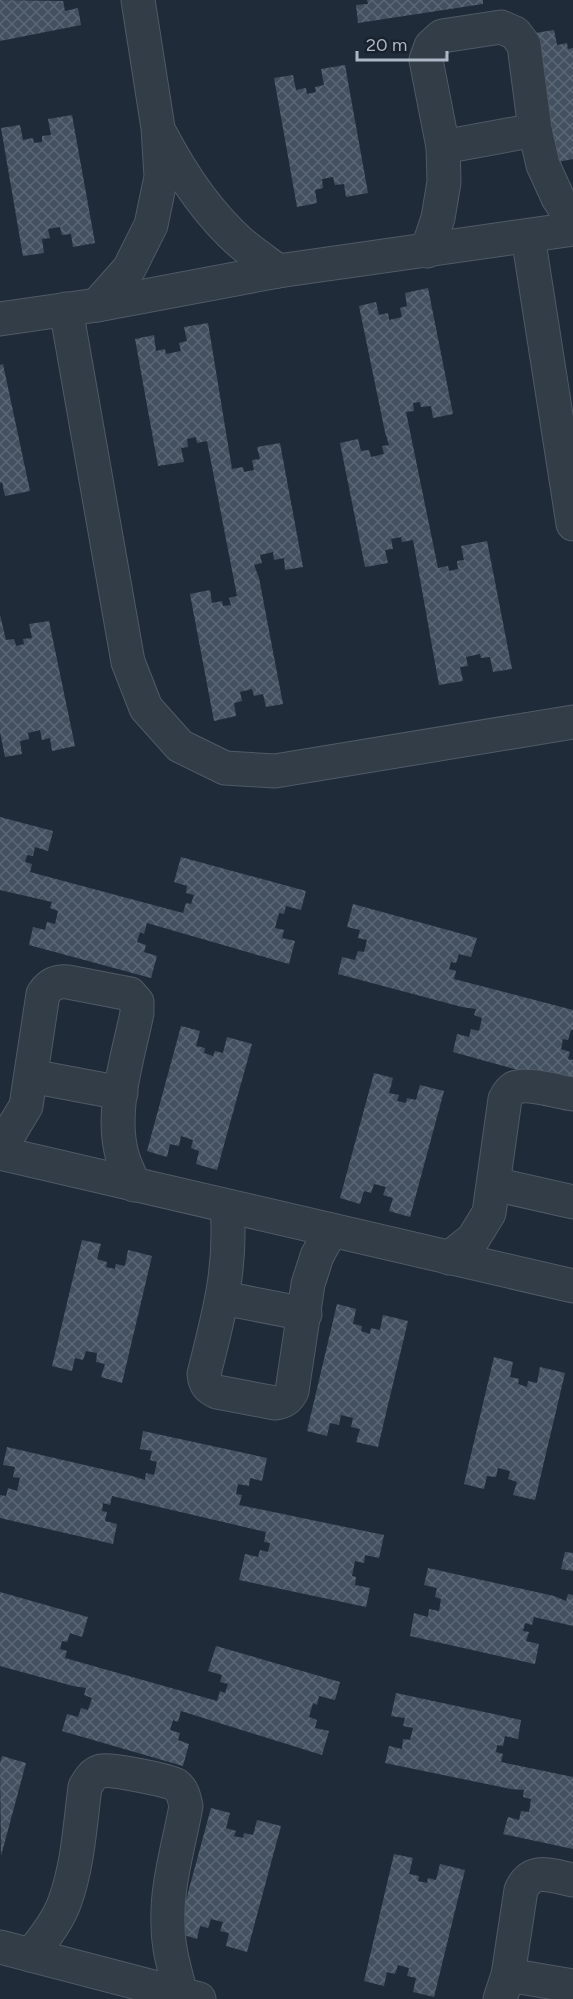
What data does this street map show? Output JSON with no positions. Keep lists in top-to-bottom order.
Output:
{
  "scale_bar": "20 m"
}
